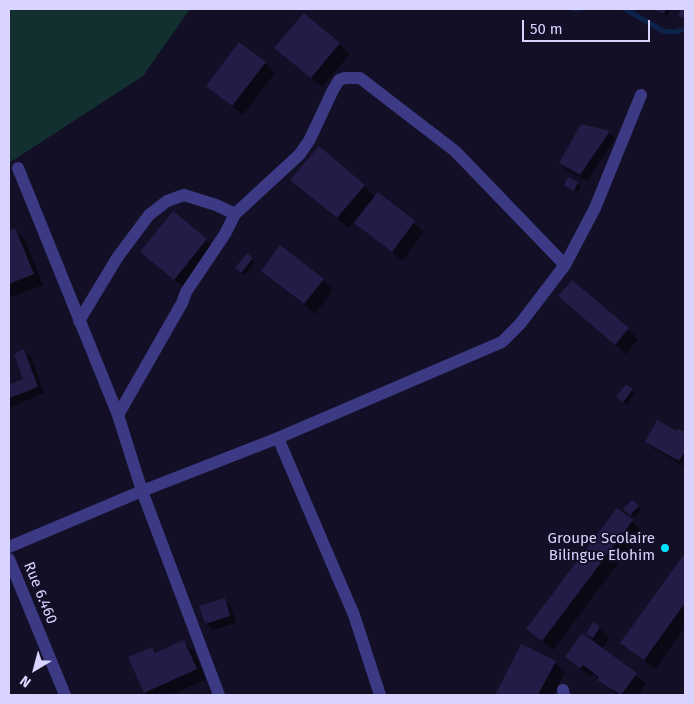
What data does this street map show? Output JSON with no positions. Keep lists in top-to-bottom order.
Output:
{
  "streets": {
    "street": ["Rue 6.460"]
  },
  "places": ["Groupe Scolaire Bilingue Elohim"],
  "scale_bar": "50 m",
  "north": "bottom left"
}
